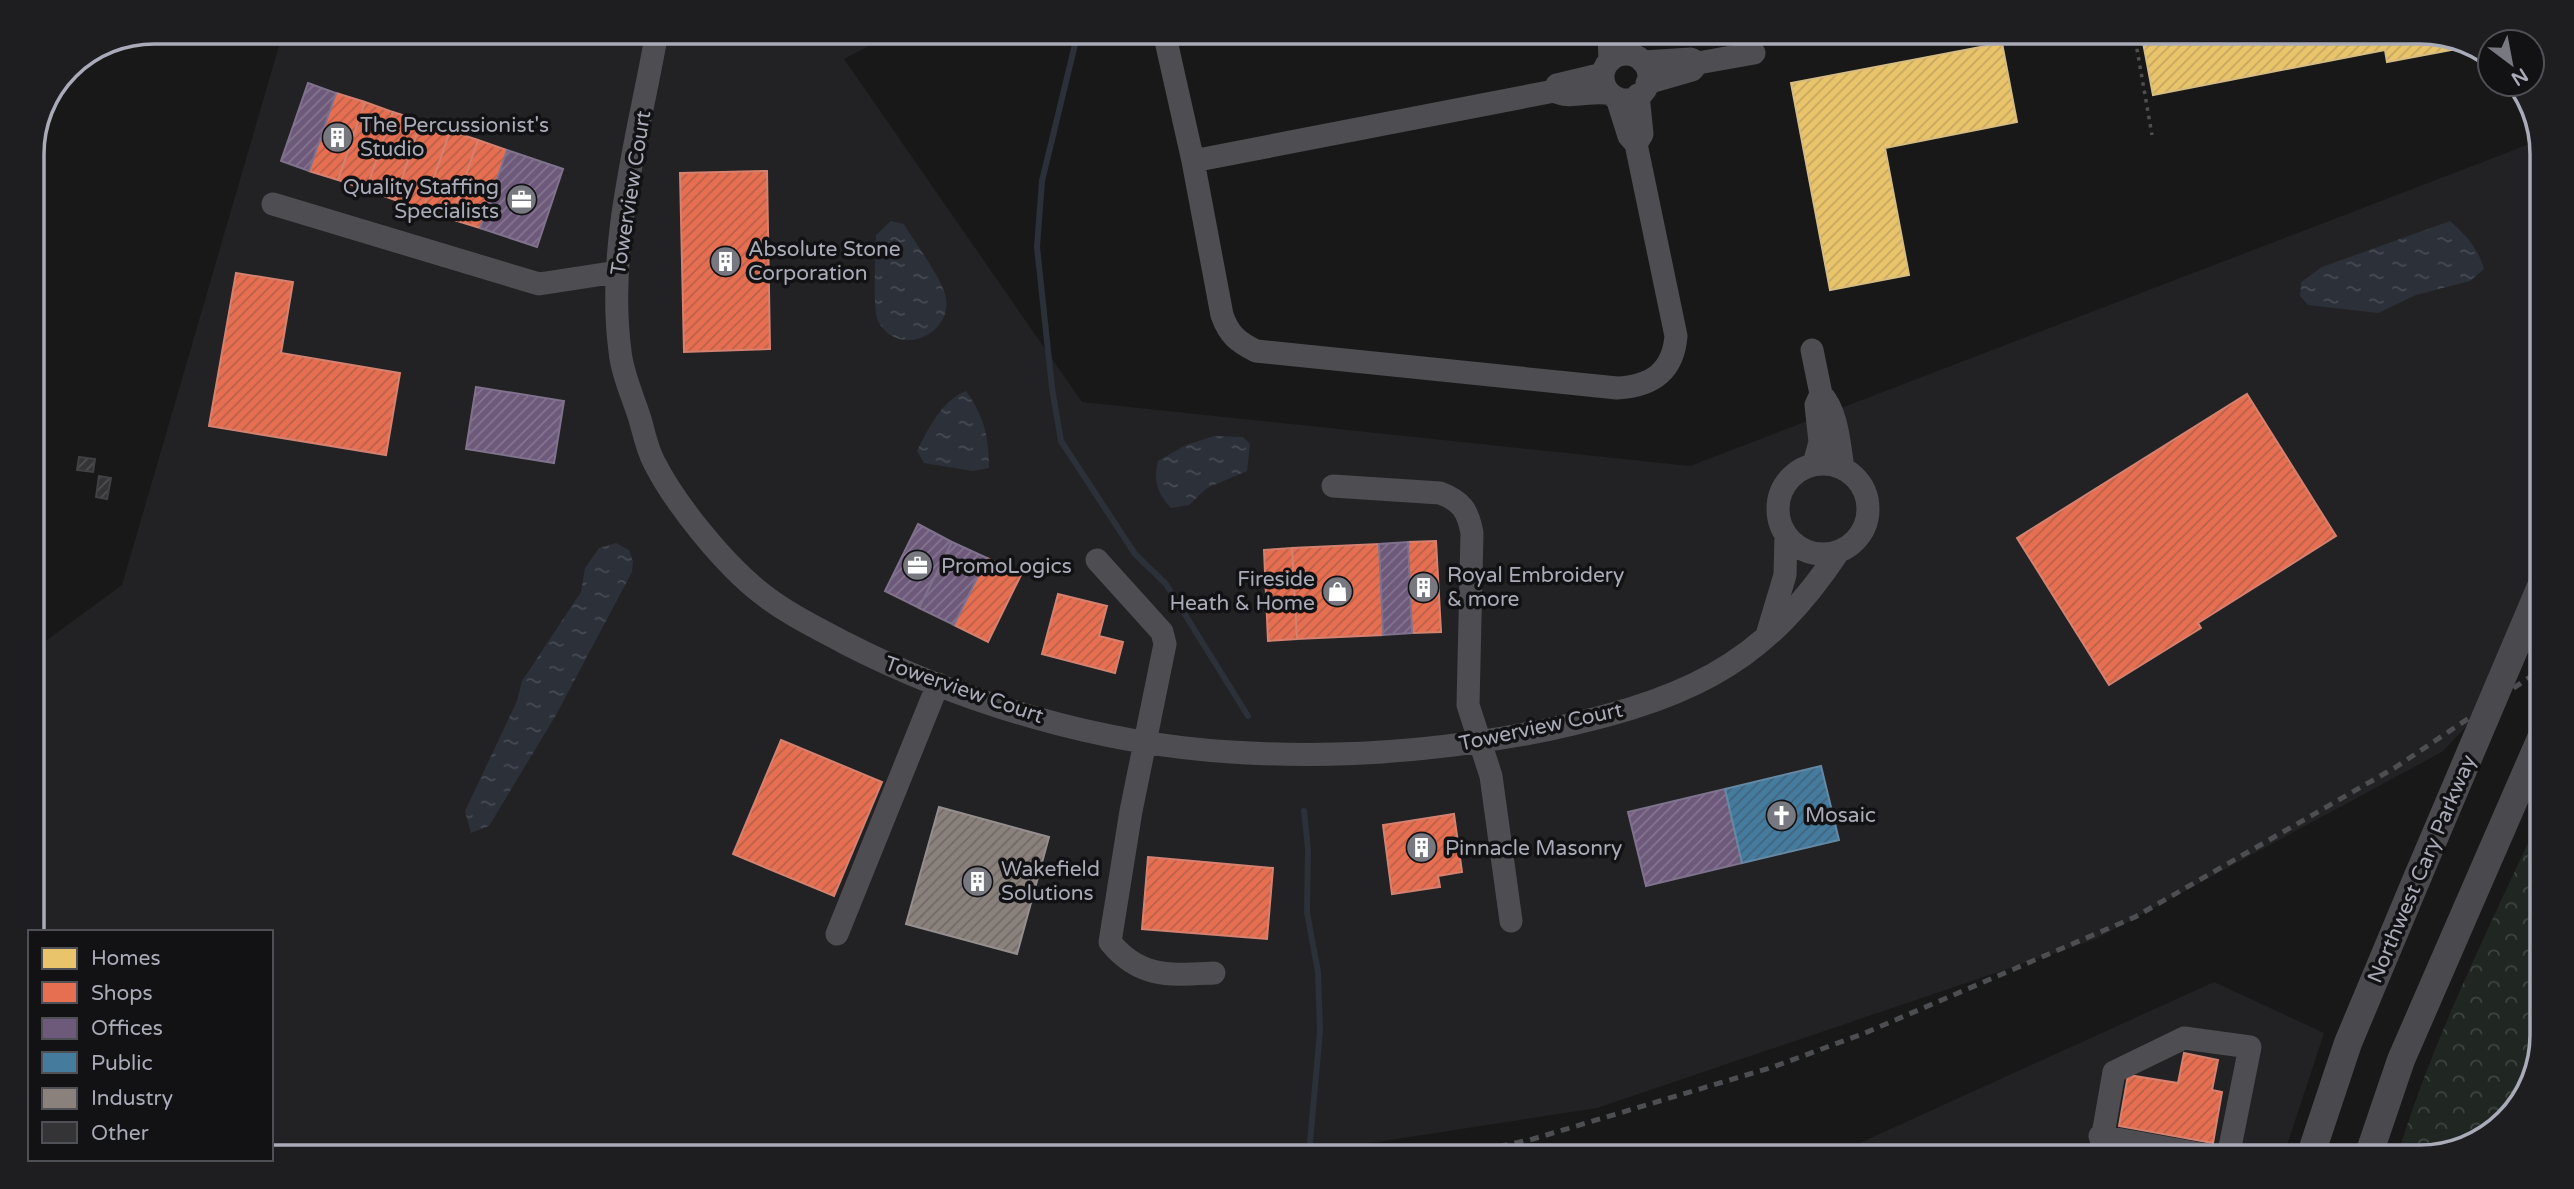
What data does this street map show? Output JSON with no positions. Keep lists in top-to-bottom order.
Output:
{
  "streets": {
    "main road": ["Northwest Cary Parkway"],
    "street": ["Towerview Court"]
  },
  "places": {
    "building": [
      "The Percussionist's Studio",
      "Absolute Stone Corporation",
      "Royal Embroidery & more",
      "Pinnacle Masonry",
      "Wakefield Solutions"
    ],
    "office": ["Quality Staffing Specialists", "PromoLogics"],
    "shop": ["Fireside Heath & Home"],
    "church": ["Mosaic"]
  },
  "legend": [
    "Homes",
    "Shops",
    "Offices",
    "Public",
    "Industry",
    "Other"
  ],
  "north": "bottom right"
}
